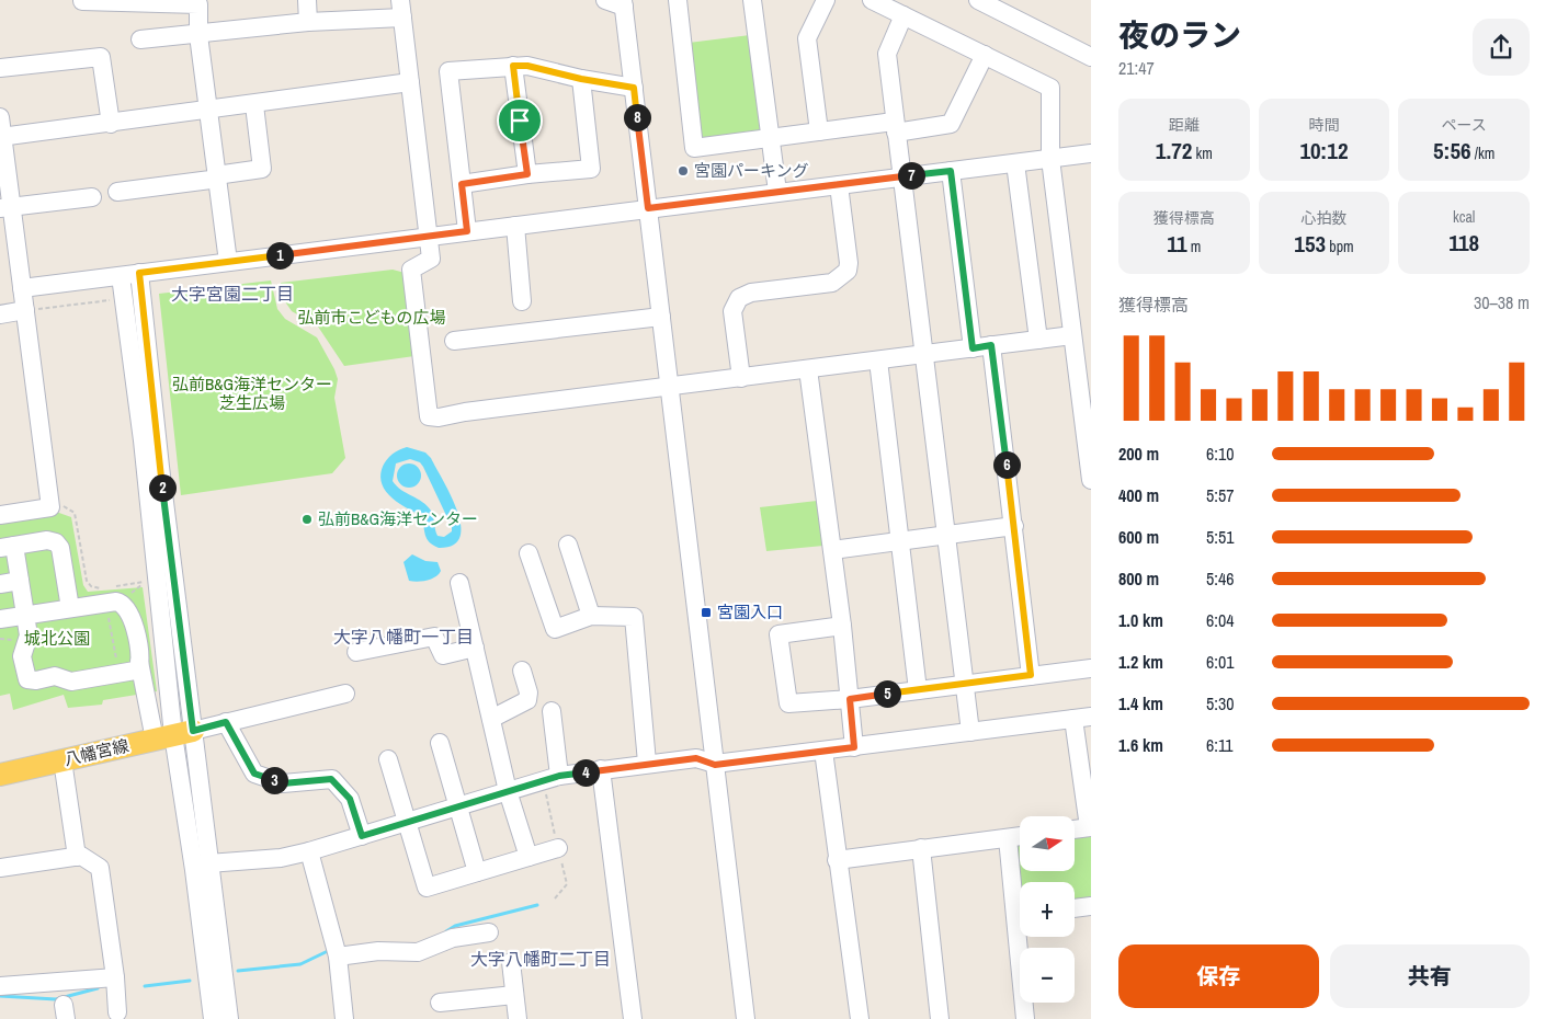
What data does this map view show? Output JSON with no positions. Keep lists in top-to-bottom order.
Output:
{
  "streets": {
    "main road": ["八幡宮線"]
  },
  "districts": ["大字宮園二丁目", "大字八幡町一丁目", "大字八幡町二丁目"],
  "parks": ["弘前市こどもの広場", "弘前B&G海洋センター 芝生広場", "城北公園"],
  "places": {
    "other": ["宮園パーキング", "弘前B&G海洋センター"],
    "transit": ["宮園入口"]
  },
  "north": "right",
  "page": {
    "heading": ["夜のラン", "21:47"],
    "stats": [
      ["距離", "1.72 km"],
      ["時間", "10:12"],
      ["ペース", "5:56 /km"],
      ["獲得標高", "11 m"],
      ["心拍数", "153 bpm"],
      ["kcal", "118"]
    ],
    "pins": [
      "8",
      "7",
      "1",
      "6",
      "2",
      "5",
      "4",
      "3"
    ],
    "chart": ["獲得標高", "30–38 m"],
    "list": [
      {
        "name": "200 m",
        "note": "6:10"
      },
      {
        "name": "400 m",
        "note": "5:57"
      },
      {
        "name": "600 m",
        "note": "5:51"
      },
      {
        "name": "800 m",
        "note": "5:46"
      },
      {
        "name": "1.0 km",
        "note": "6:04"
      },
      {
        "name": "1.2 km",
        "note": "6:01"
      },
      {
        "name": "1.4 km",
        "note": "5:30"
      },
      {
        "name": "1.6 km",
        "note": "6:11"
      }
    ],
    "map_buttons": ["+", "−"],
    "buttons": ["保存", "共有"]
  }
}
